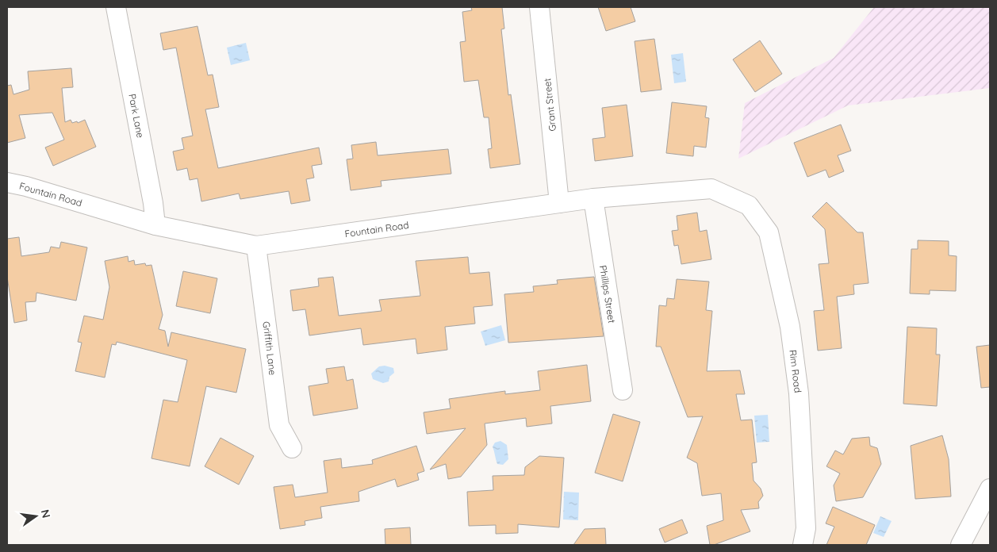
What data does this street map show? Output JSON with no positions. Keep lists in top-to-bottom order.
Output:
{
  "streets": {
    "street": [
      "Grant Street",
      "Park Lane",
      "Fountain Road",
      "Phillips Street",
      "Griffith Lane",
      "Rim Road"
    ]
  },
  "crossings": [
    ["Grant Street", "Fountain Road"],
    ["Park Lane", "Fountain Road"],
    ["Fountain Road", "Phillips Street"],
    ["Fountain Road", "Griffith Lane"],
    ["Fountain Road", "Rim Road"]
  ],
  "north": "right"
}
